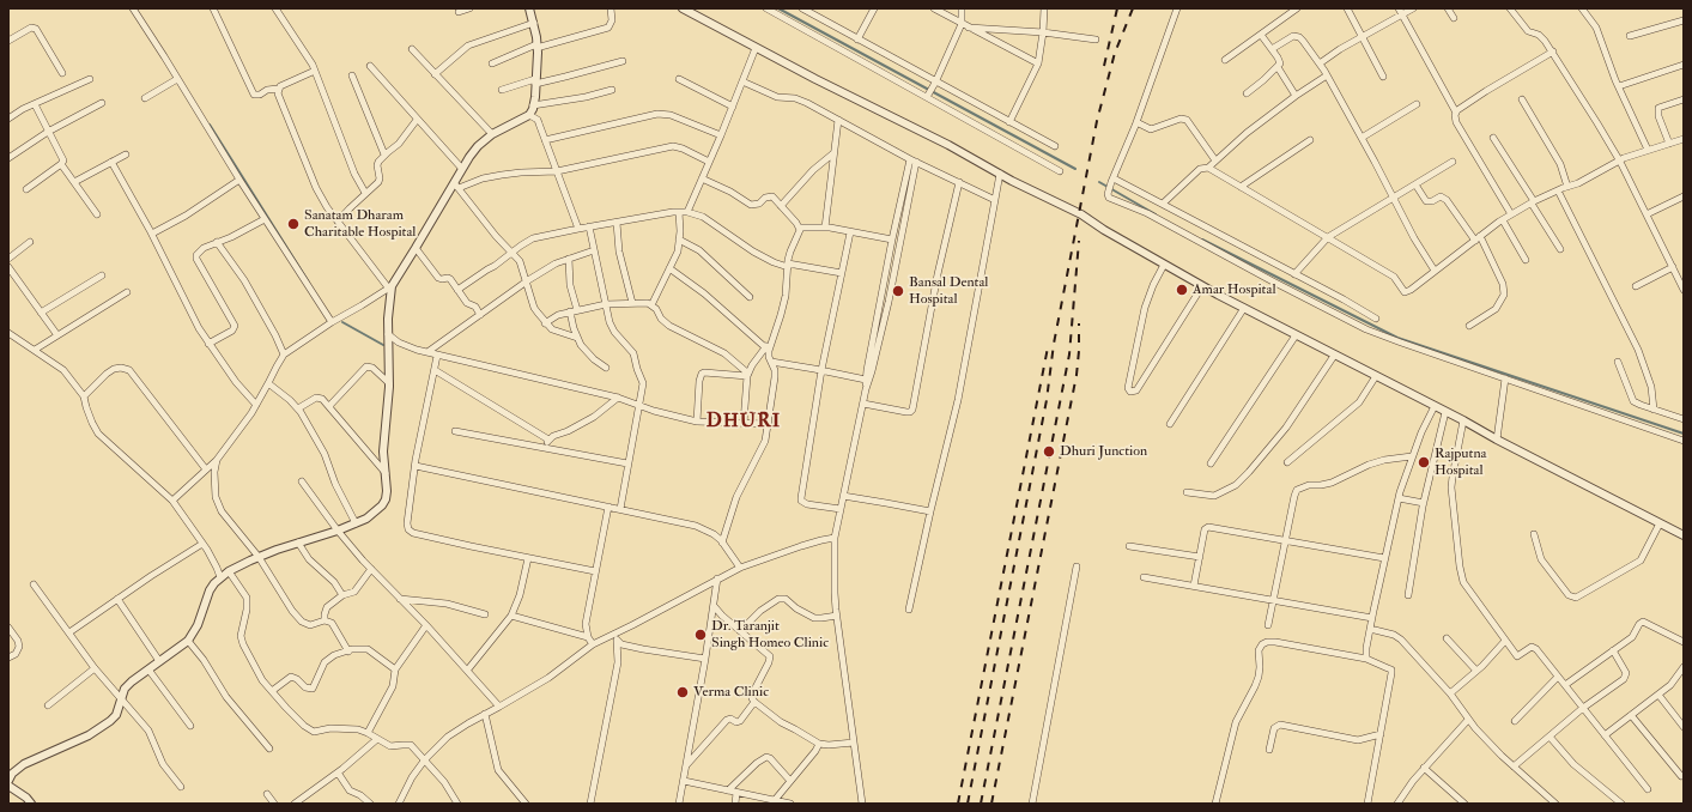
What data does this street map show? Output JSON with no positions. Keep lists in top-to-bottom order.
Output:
{
  "districts": ["DHURI"],
  "places": [
    "Sanatam Dharam Charitable Hospital",
    "Amar Hospital",
    "Bansal Dental Hospital",
    "Dhuri Junction",
    "Rajputna Hospital",
    "Dr. Taranjit Singh Homeo Clinic",
    "Verma Clinic"
  ]
}
